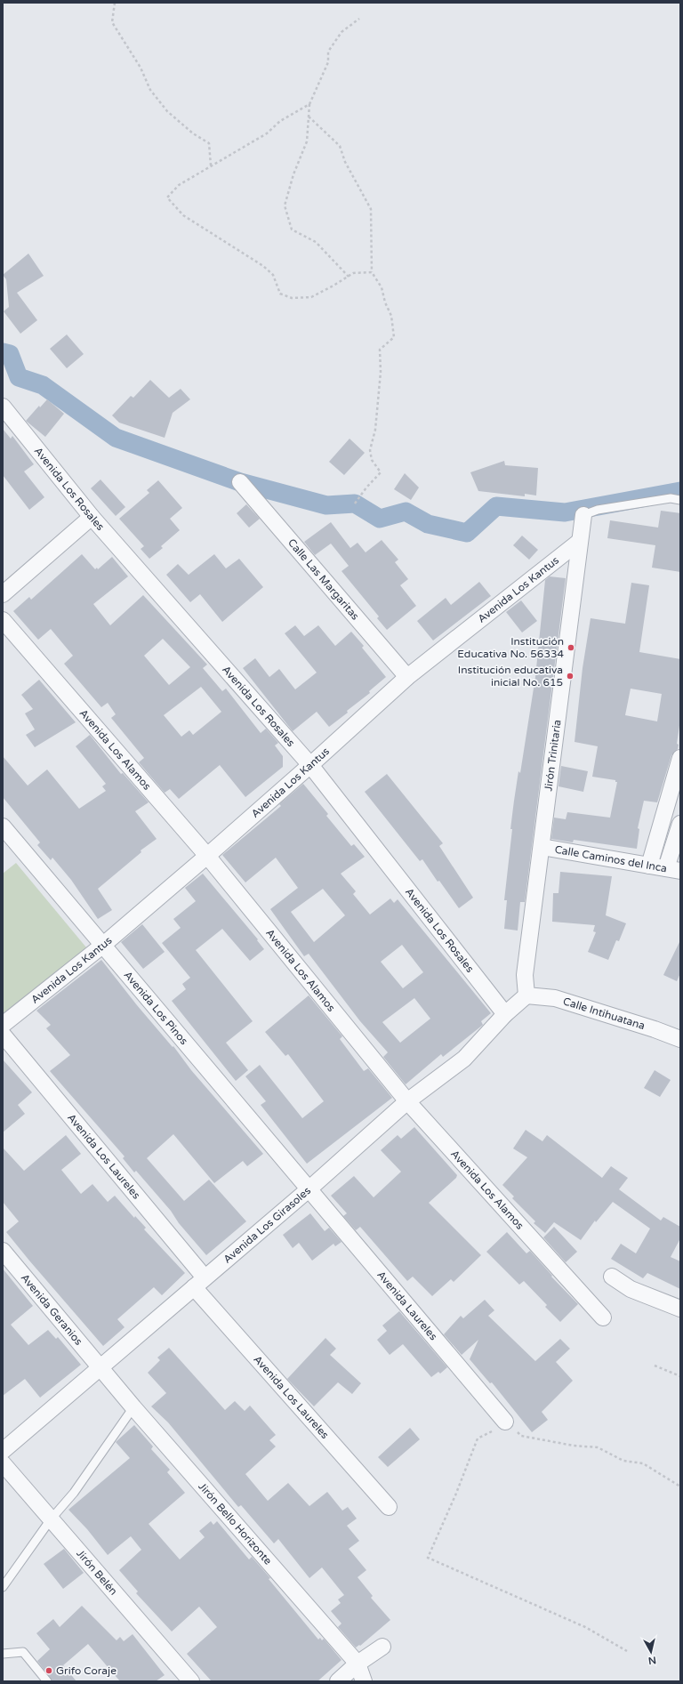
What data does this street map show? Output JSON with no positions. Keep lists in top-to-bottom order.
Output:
{
  "streets": {
    "street": [
      "Avenida Los Rosales",
      "Calle Las Margaritas",
      "Avenida Los Kantus",
      "Avenida Los Alamos",
      "Jirón Trinitaria",
      "Calle Caminos del Inca",
      "Avenida Los Pinos",
      "Calle Intihuatana",
      "Avenida Los Laureles",
      "Avenida Los Girasoles",
      "Avenida Laureles",
      "Avenida Geranios",
      "Jirón Bello Horizonte",
      "Jirón Belén"
    ]
  },
  "crossings": [
    ["Avenida Los Rosales", "Avenida Los Kantus"],
    ["Avenida Los Rosales", "Avenida Los Girasoles"],
    ["Calle Las Margaritas", "Avenida Los Kantus"],
    ["Avenida Los Kantus", "Avenida Los Alamos"],
    ["Avenida Los Kantus", "Jirón Trinitaria"],
    ["Avenida Los Kantus", "Avenida Los Pinos"],
    ["Avenida Los Alamos", "Avenida Los Girasoles"],
    ["Jirón Trinitaria", "Calle Caminos del Inca"],
    ["Jirón Trinitaria", "Calle Intihuatana"],
    ["Jirón Trinitaria", "Avenida Los Girasoles"],
    ["Avenida Los Pinos", "Avenida Los Girasoles"],
    ["Avenida Los Pinos", "Avenida Laureles"],
    ["Calle Intihuatana", "Avenida Los Girasoles"],
    ["Avenida Los Laureles", "Avenida Los Girasoles"],
    ["Avenida Los Girasoles", "Avenida Laureles"],
    ["Avenida Los Girasoles", "Avenida Geranios"],
    ["Avenida Los Girasoles", "Jirón Bello Horizonte"],
    ["Avenida Geranios", "Jirón Bello Horizonte"]
  ],
  "places": ["Institución Educativa No. 56334", "Institución educativa inicial No. 615", "Grifo Coraje"],
  "north": "bottom"
}
